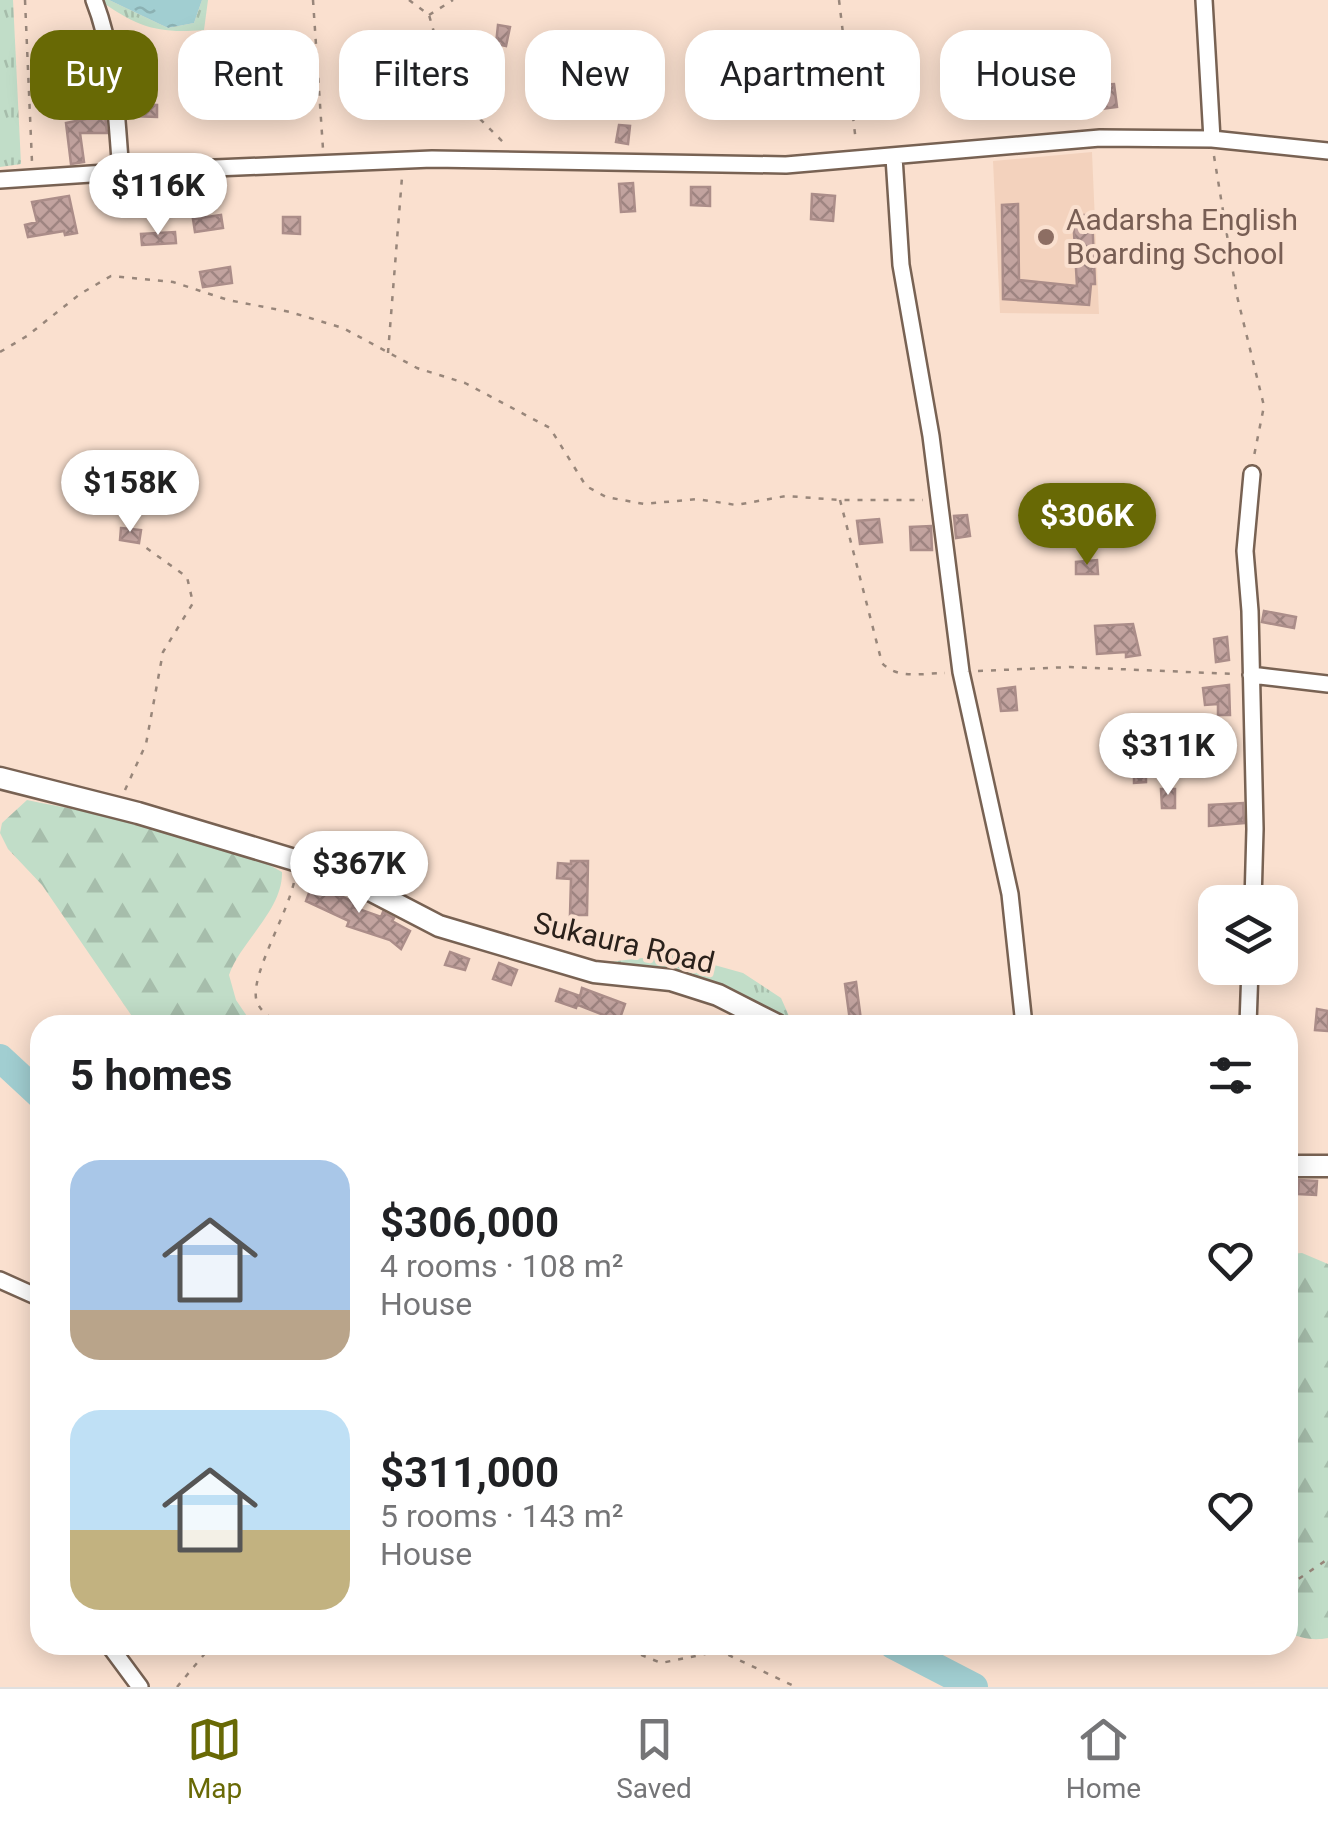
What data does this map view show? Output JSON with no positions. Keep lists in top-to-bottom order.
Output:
{
  "streets": {
    "street": ["Sukaura Road"]
  },
  "places": ["Aadarsha English Boarding School"],
  "page": {
    "chip": [
      "Buy",
      "Rent",
      "Filters",
      "New",
      "Apartment",
      "House"
    ],
    "price": [
      "$116K",
      "$158K",
      "$306K",
      "$311K",
      "$367K"
    ],
    "heading": "5 homes",
    "list": [
      {
        "name": "$306,000",
        "note": "4 rooms · 108 m² · House"
      },
      {
        "name": "$311,000",
        "note": "5 rooms · 143 m² · House"
      }
    ],
    "tabs": ["Map", "Saved", "Home"]
  }
}
